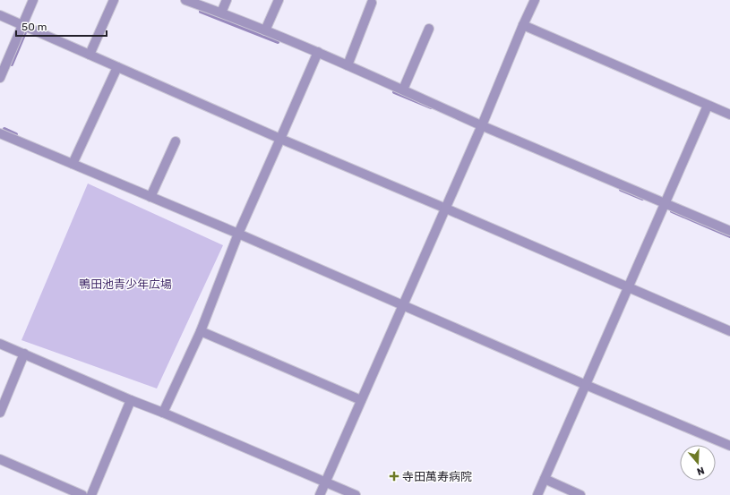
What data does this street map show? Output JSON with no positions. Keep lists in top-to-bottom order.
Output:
{
  "parks": ["鴨田池青少年広場"],
  "places": {
    "health": ["寺田萬寿病院"]
  },
  "scale_bar": "50 m",
  "north": "bottom"
}
